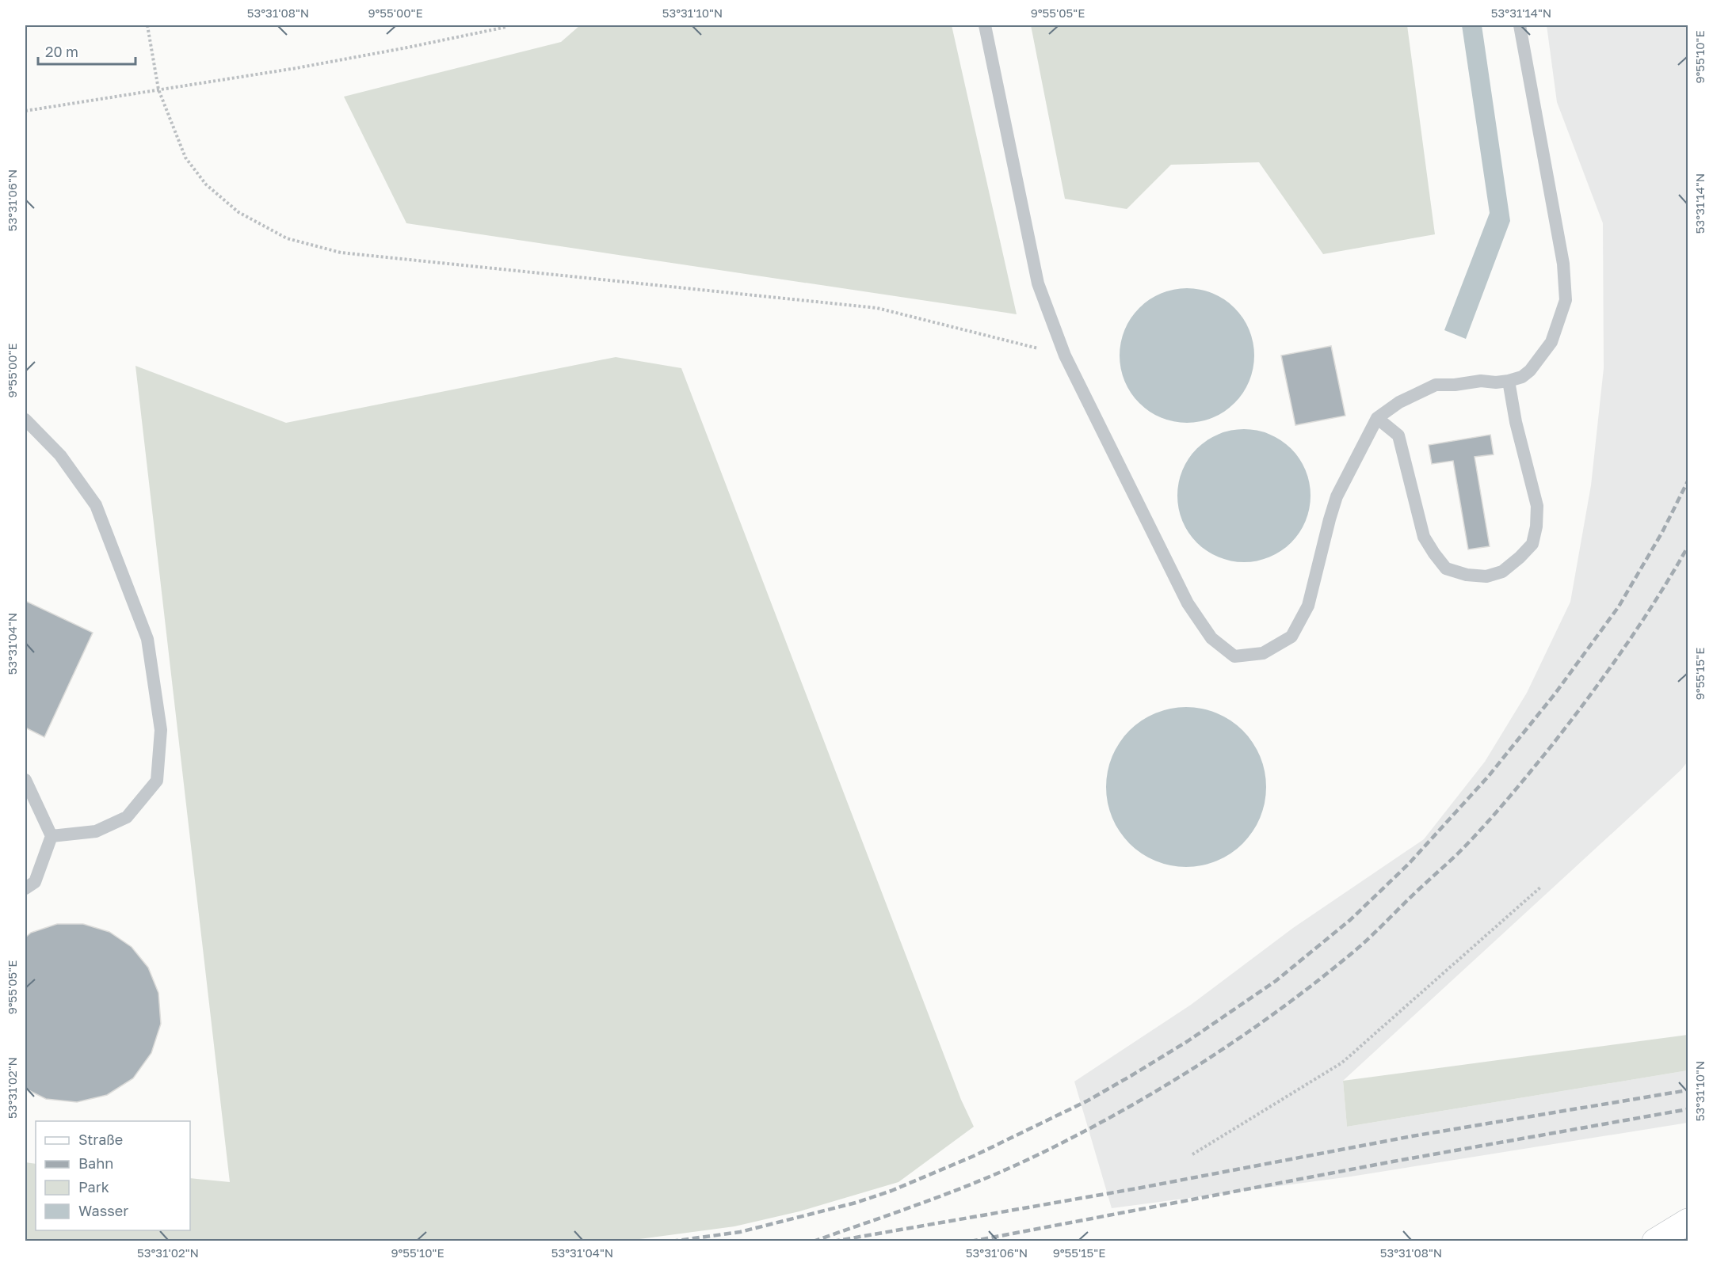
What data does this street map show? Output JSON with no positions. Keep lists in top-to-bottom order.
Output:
{
  "legend": [
    "Straße",
    "Bahn",
    "Park",
    "Wasser"
  ],
  "scale_bar": "20 m",
  "coordinates": [
    "53°31'08\"N",
    "9°55'00\"E",
    "53°31'10\"N",
    "9°55'05\"E",
    "53°31'14\"N",
    "9°55'10\"E",
    "53°31'06\"N",
    "53°31'04\"N",
    "9°55'15\"E",
    "53°31'02\"N"
  ]
}
